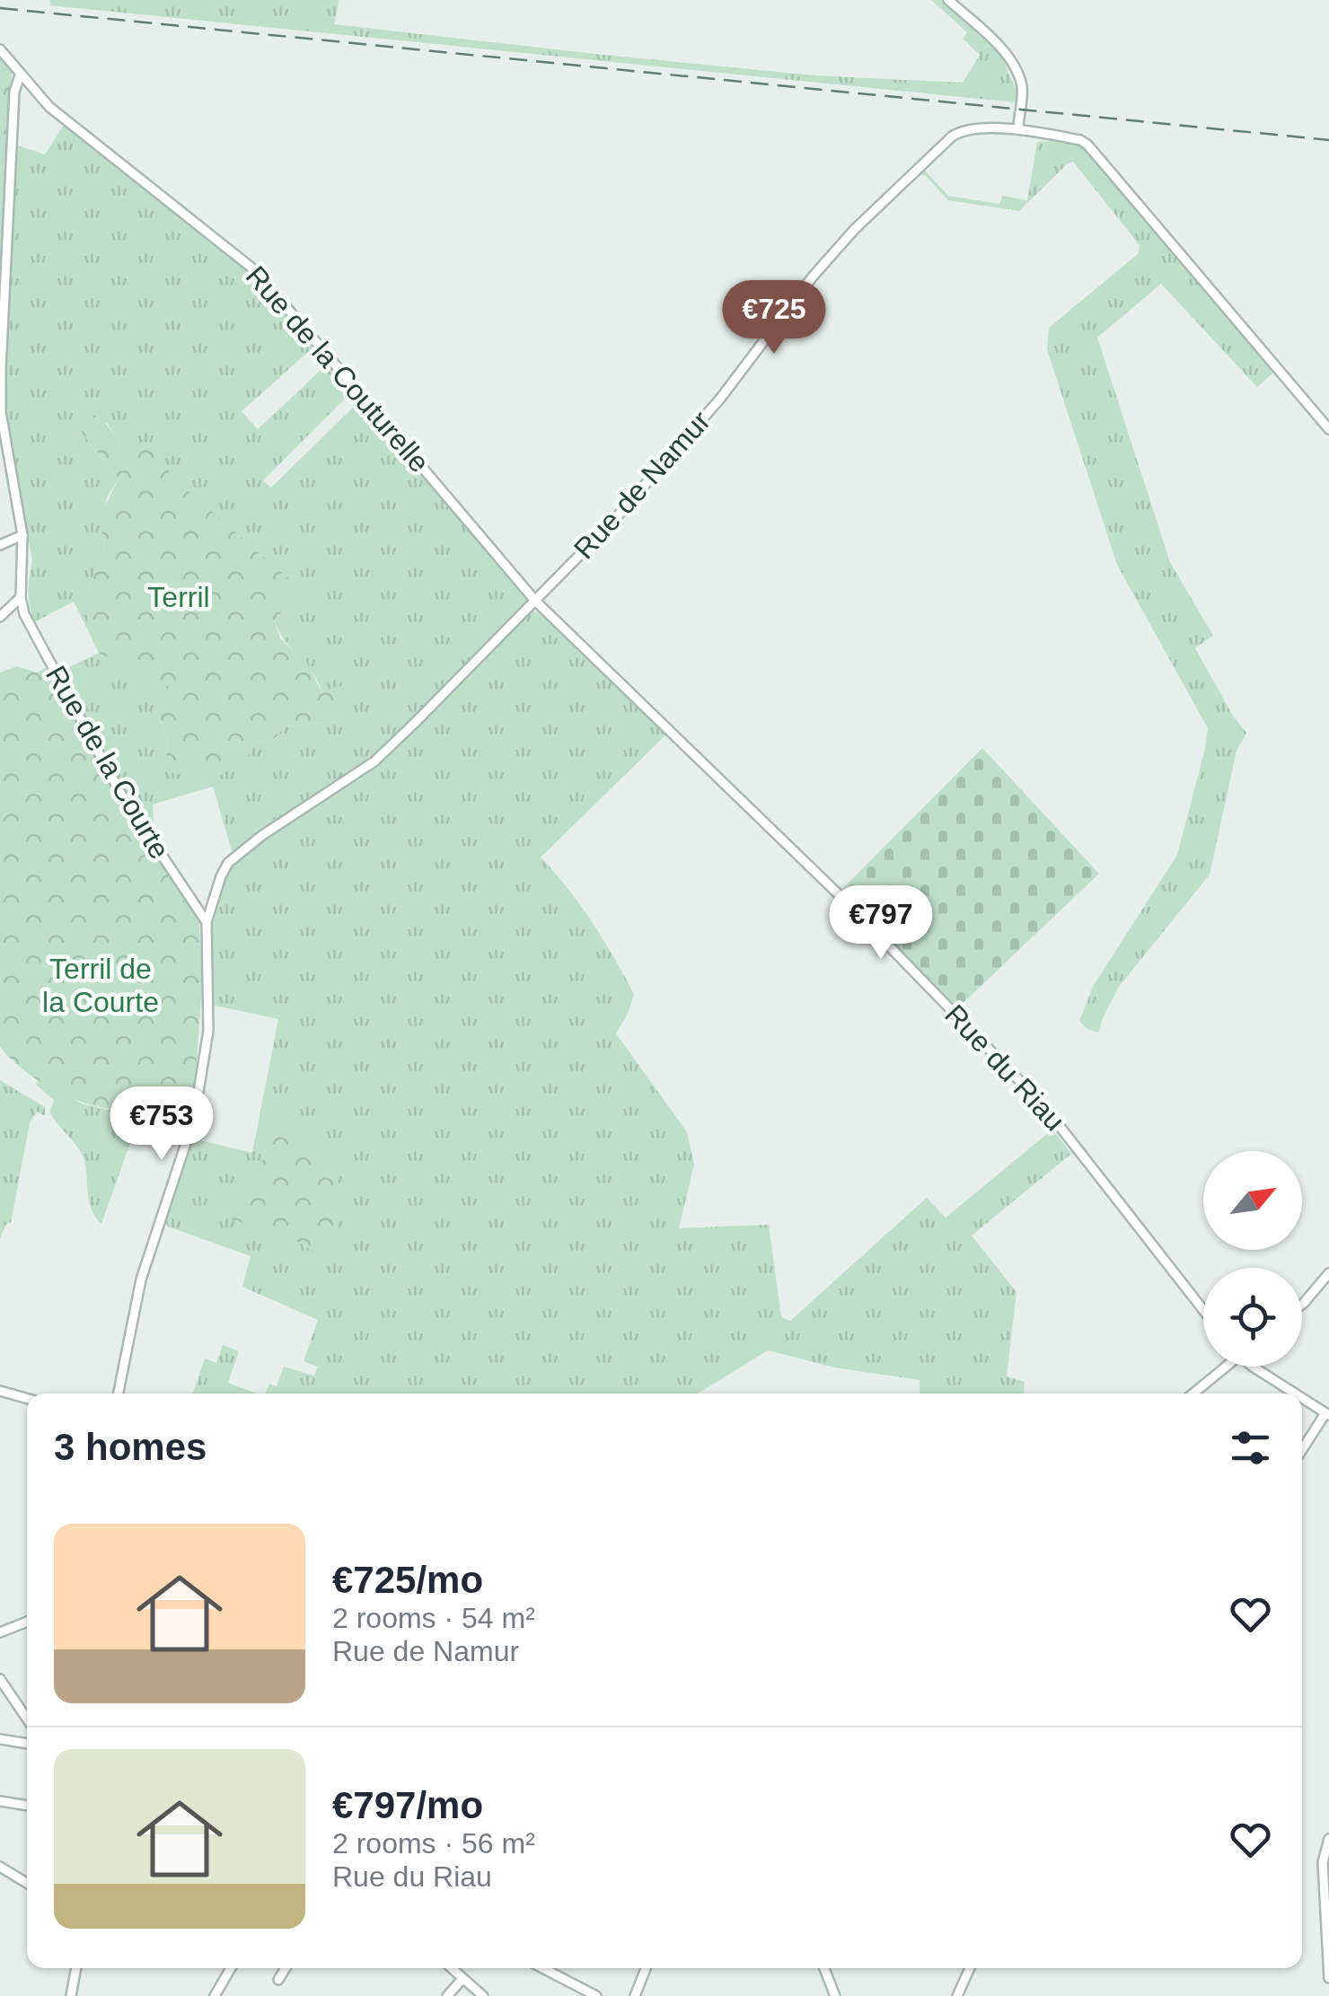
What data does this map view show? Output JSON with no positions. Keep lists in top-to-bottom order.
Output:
{
  "streets": {
    "street": [
      "Rue de la Couturelle",
      "Rue de Namur",
      "Rue de la Courte",
      "Rue du Riau"
    ]
  },
  "crossings": [
    ["Rue de la Couturelle", "Rue de Namur"],
    ["Rue de la Couturelle", "Rue de la Courte"],
    ["Rue de la Couturelle", "Rue du Riau"],
    ["Rue de Namur", "Rue de la Courte"],
    ["Rue de Namur", "Rue du Riau"]
  ],
  "parks": ["Terril", "Terril de la Courte"],
  "north": "top right",
  "page": {
    "price": ["€725", "€797", "€753"],
    "heading": "3 homes",
    "list": [
      {
        "name": "€725/mo",
        "note": "2 rooms · 54 m² · Rue de Namur"
      },
      {
        "name": "€797/mo",
        "note": "2 rooms · 56 m² · Rue du Riau"
      }
    ]
  }
}
